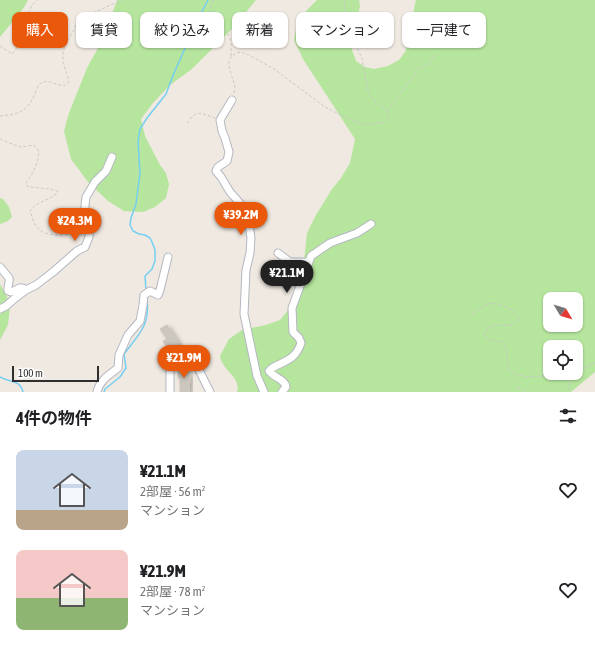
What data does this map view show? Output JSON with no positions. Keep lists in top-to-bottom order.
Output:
{
  "scale_bar": "100 m",
  "north": "bottom right",
  "page": {
    "chip": [
      "購入",
      "賃貸",
      "絞り込み",
      "新着",
      "マンション",
      "一戸建て"
    ],
    "price": [
      "¥39.2M",
      "¥24.3M",
      "¥21.1M",
      "¥21.9M"
    ],
    "scale": "100 m",
    "heading": "4件の物件",
    "list": [
      {
        "name": "¥21.1M",
        "note": "2部屋 · 56 m² · マンション"
      },
      {
        "name": "¥21.9M",
        "note": "2部屋 · 78 m² · マンション"
      }
    ]
  }
}
